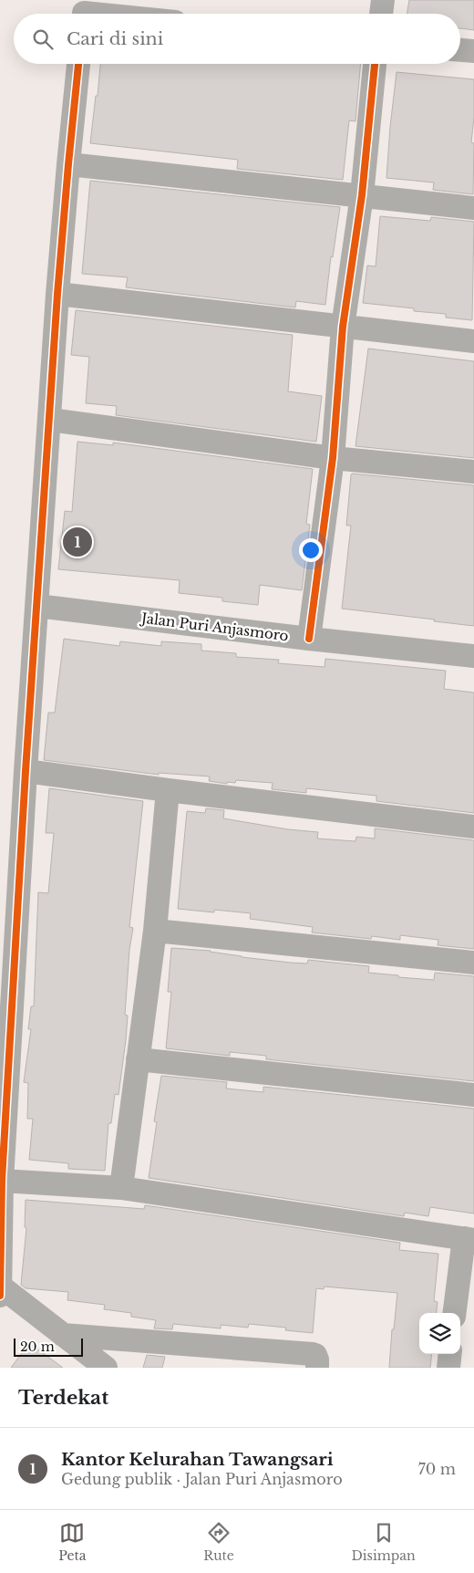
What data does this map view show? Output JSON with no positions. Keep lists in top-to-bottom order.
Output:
{
  "streets": {
    "street": ["Jalan Puri Anjasmoro"]
  },
  "scale_bar": "20 m",
  "page": {
    "search": "Cari di sini",
    "pins": "1",
    "scale": "20 m",
    "heading": "Terdekat",
    "list": [
      {
        "mark": "1",
        "name": "Kantor Kelurahan Tawangsari",
        "note": "Gedung publik · Jalan Puri Anjasmoro",
        "value": "70 m"
      }
    ],
    "nav": ["Peta", "Rute", "Disimpan"]
  }
}
